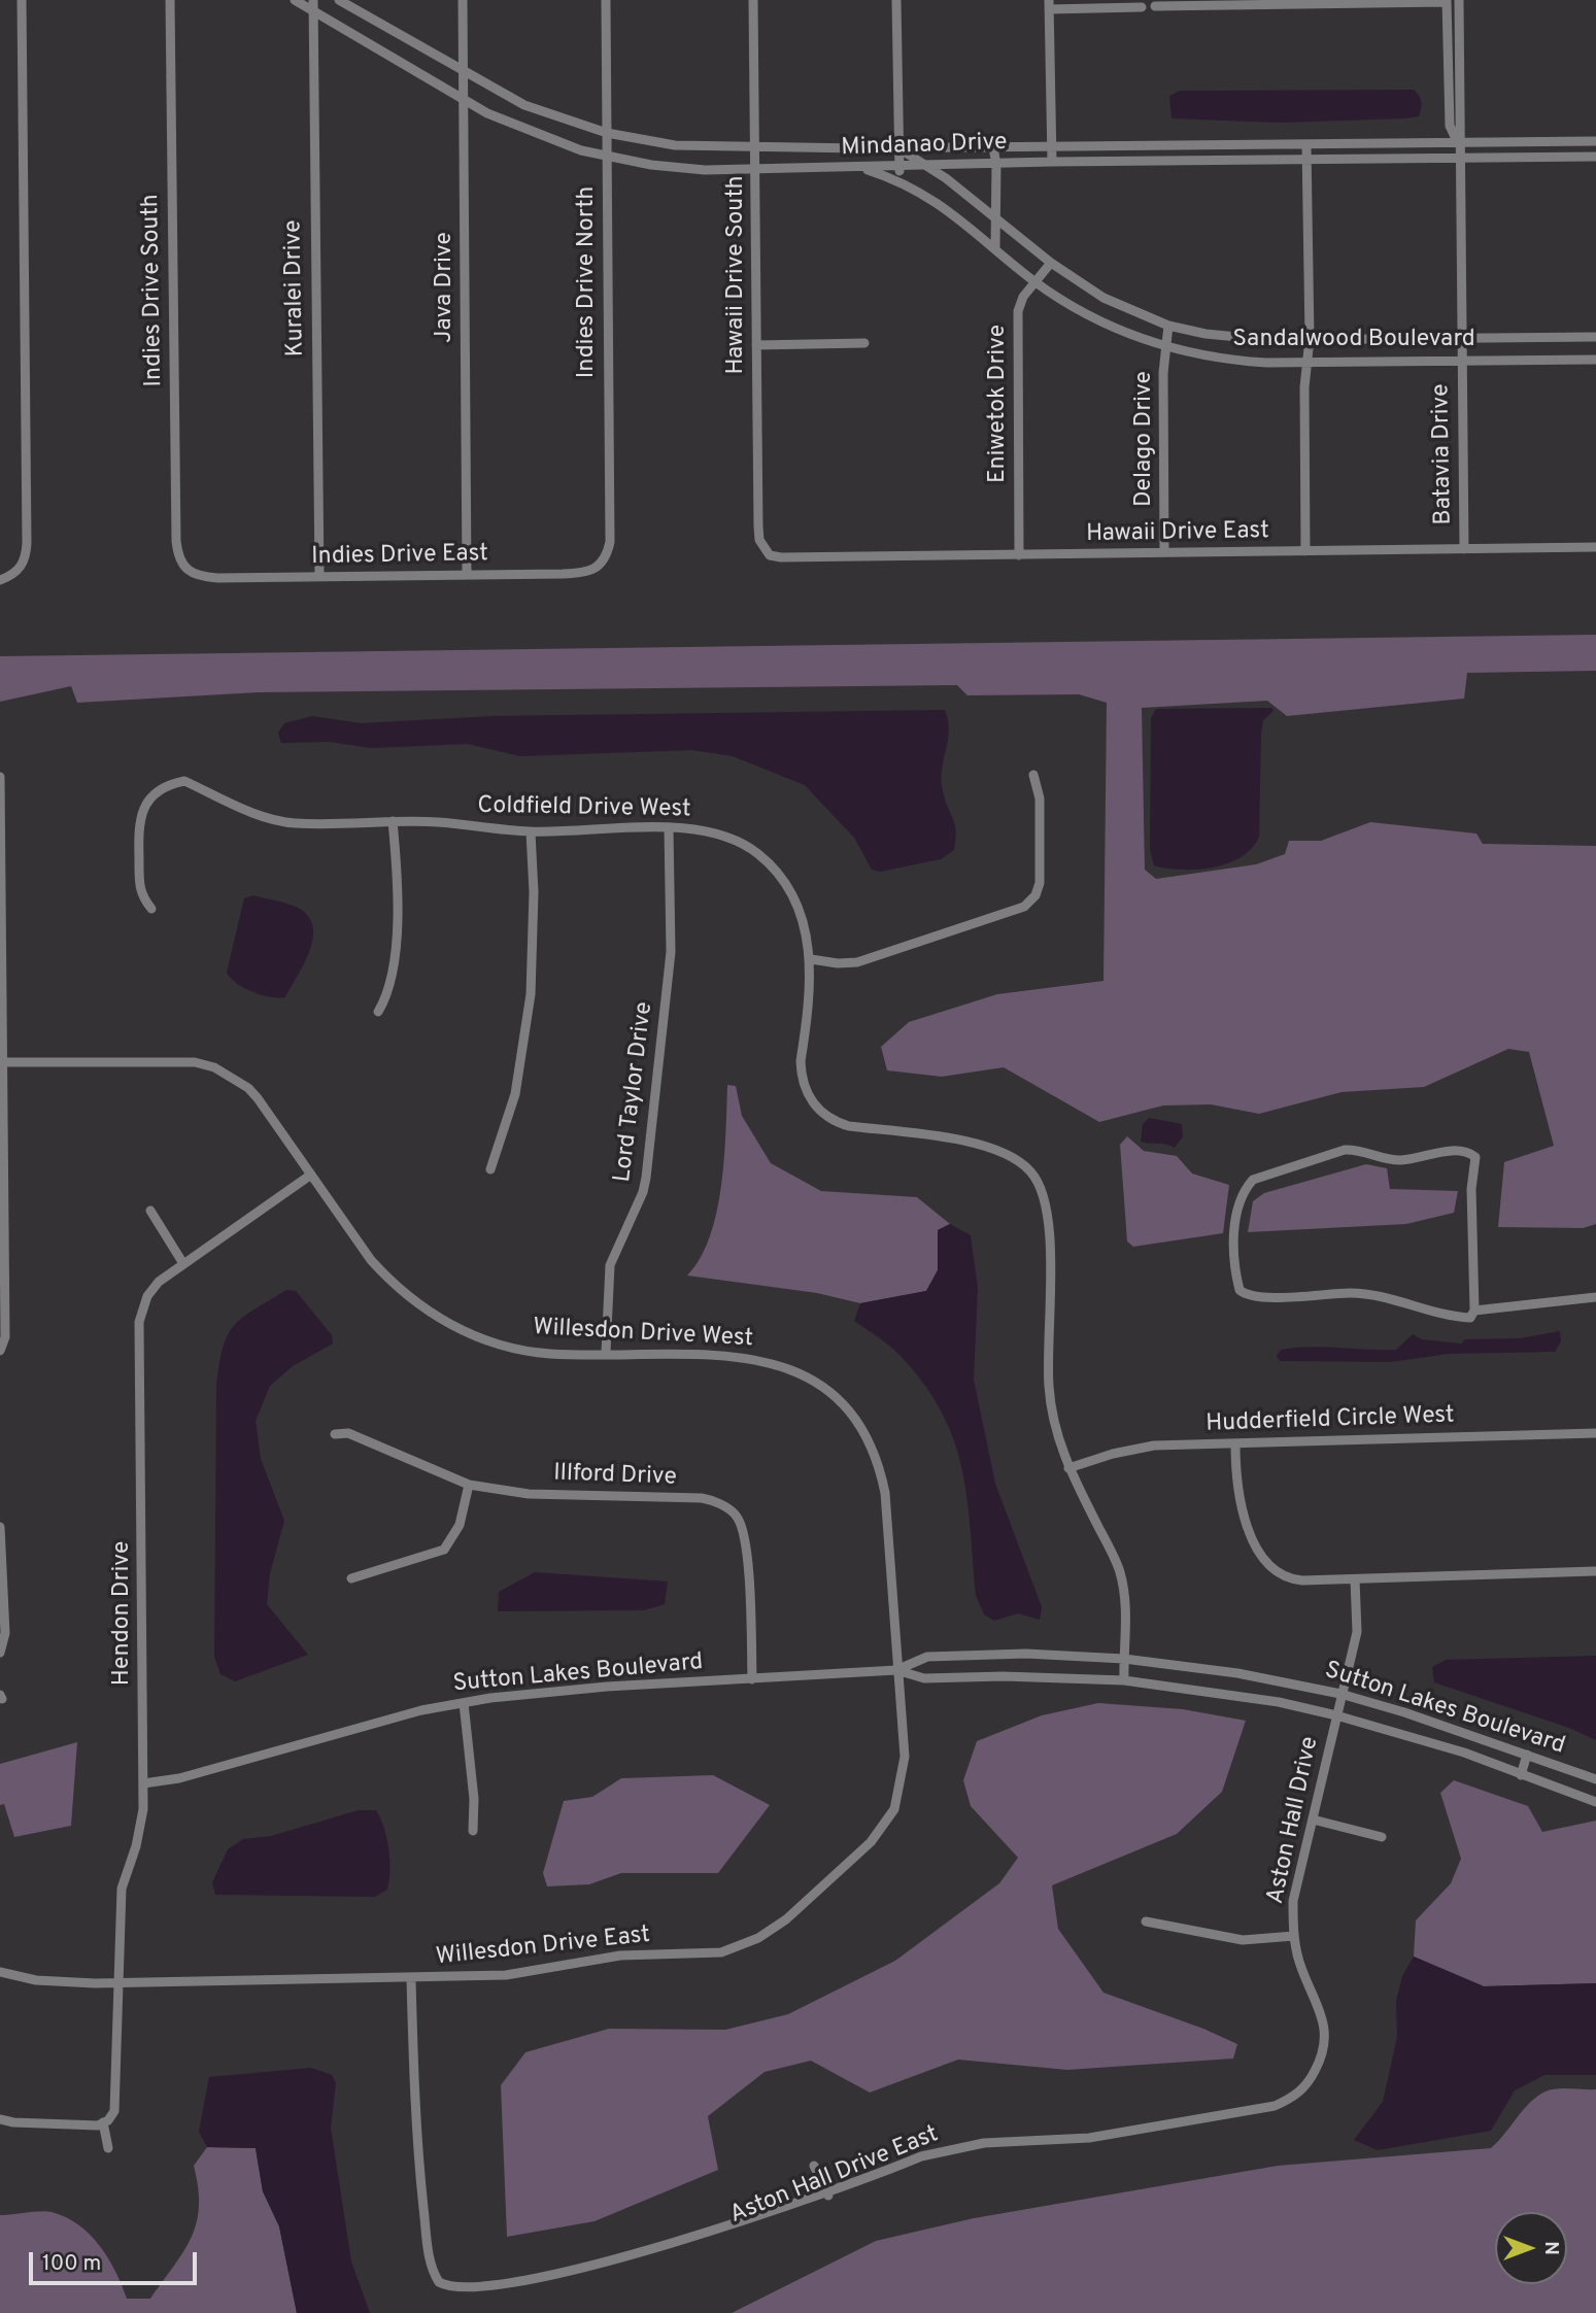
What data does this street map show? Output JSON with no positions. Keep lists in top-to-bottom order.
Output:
{
  "streets": {
    "street": [
      "Mindanao Drive",
      "Hawaii Drive South",
      "Indies Drive North",
      "Java Drive",
      "Kuralei Drive",
      "Indies Drive South",
      "Sandalwood Boulevard",
      "Eniwetok Drive",
      "Delago Drive",
      "Batavia Drive",
      "Hawaii Drive East",
      "Indies Drive East",
      "Coldfield Drive West",
      "Lord Taylor Drive",
      "Willesdon Drive West",
      "Hudderfield Circle West",
      "Illford Drive",
      "Hendon Drive",
      "Sutton Lakes Boulevard",
      "Aston Hall Drive",
      "Willesdon Drive East",
      "Aston Hall Drive East"
    ]
  },
  "crossings": [
    ["Mindanao Drive", "Hawaii Drive South"],
    ["Mindanao Drive", "Indies Drive North"],
    ["Mindanao Drive", "Java Drive"],
    ["Mindanao Drive", "Kuralei Drive"],
    ["Mindanao Drive", "Sandalwood Boulevard"],
    ["Mindanao Drive", "Batavia Drive"],
    ["Hawaii Drive South", "Hawaii Drive East"],
    ["Indies Drive North", "Indies Drive East"],
    ["Java Drive", "Indies Drive East"],
    ["Kuralei Drive", "Indies Drive East"],
    ["Indies Drive South", "Indies Drive East"],
    ["Sandalwood Boulevard", "Eniwetok Drive"],
    ["Sandalwood Boulevard", "Delago Drive"],
    ["Sandalwood Boulevard", "Batavia Drive"],
    ["Eniwetok Drive", "Hawaii Drive East"],
    ["Delago Drive", "Hawaii Drive East"],
    ["Batavia Drive", "Hawaii Drive East"],
    ["Coldfield Drive West", "Lord Taylor Drive"],
    ["Coldfield Drive West", "Hudderfield Circle West"],
    ["Coldfield Drive West", "Sutton Lakes Boulevard"],
    ["Lord Taylor Drive", "Willesdon Drive West"],
    ["Willesdon Drive West", "Hendon Drive"],
    ["Willesdon Drive West", "Sutton Lakes Boulevard"],
    ["Willesdon Drive West", "Willesdon Drive East"],
    ["Illford Drive", "Sutton Lakes Boulevard"],
    ["Hendon Drive", "Sutton Lakes Boulevard"],
    ["Hendon Drive", "Willesdon Drive East"],
    ["Sutton Lakes Boulevard", "Aston Hall Drive"],
    ["Sutton Lakes Boulevard", "Willesdon Drive East"],
    ["Aston Hall Drive", "Aston Hall Drive East"]
  ],
  "scale_bar": "100 m",
  "north": "right"
}
